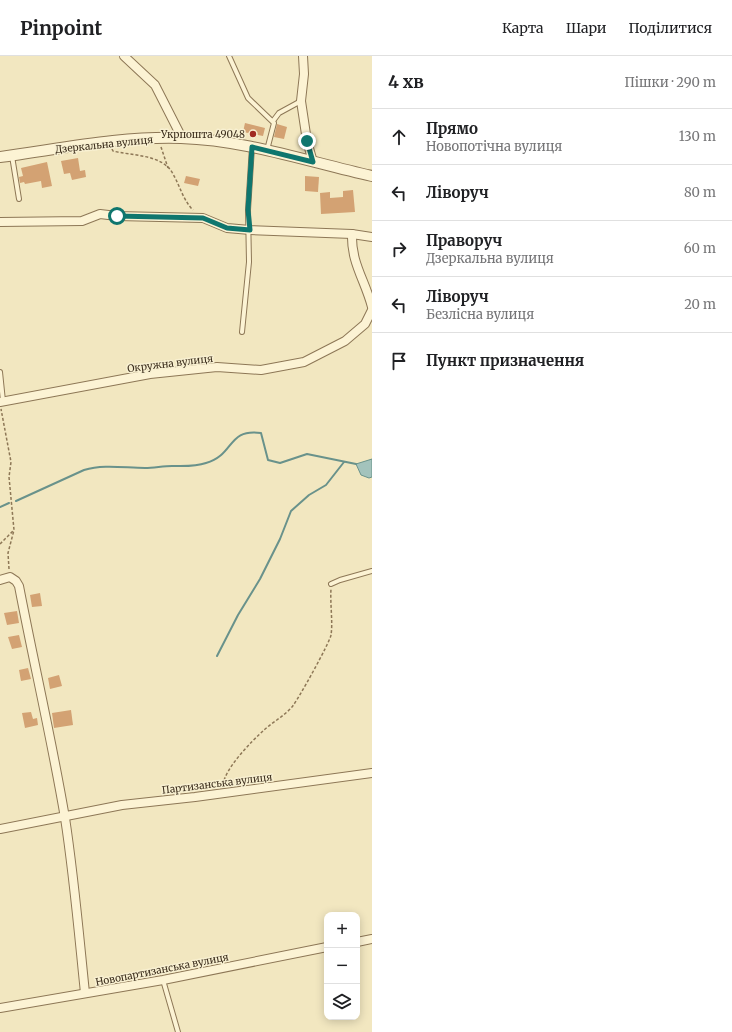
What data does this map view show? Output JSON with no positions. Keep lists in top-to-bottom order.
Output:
{
  "streets": {
    "street": [
      "Дзеркальна вулиця",
      "Окружна вулиця",
      "Партизанська вулиця",
      "Новопартизанська вулиця"
    ]
  },
  "places": ["Укрпошта 49048"],
  "page": {
    "header": "Pinpoint",
    "nav": ["Карта", "Шари", "Поділитися"],
    "heading": ["4 хв", "Пішки · 290 m"],
    "list": [
      ["Прямо", "Новопотічна вулиця", "130 m"],
      ["Ліворуч", "80 m"],
      ["Праворуч", "Дзеркальна вулиця", "60 m"],
      ["Ліворуч", "Безлісна вулиця", "20 m"],
      "Пункт призначення"
    ],
    "map_buttons": ["+", "−"]
  }
}
